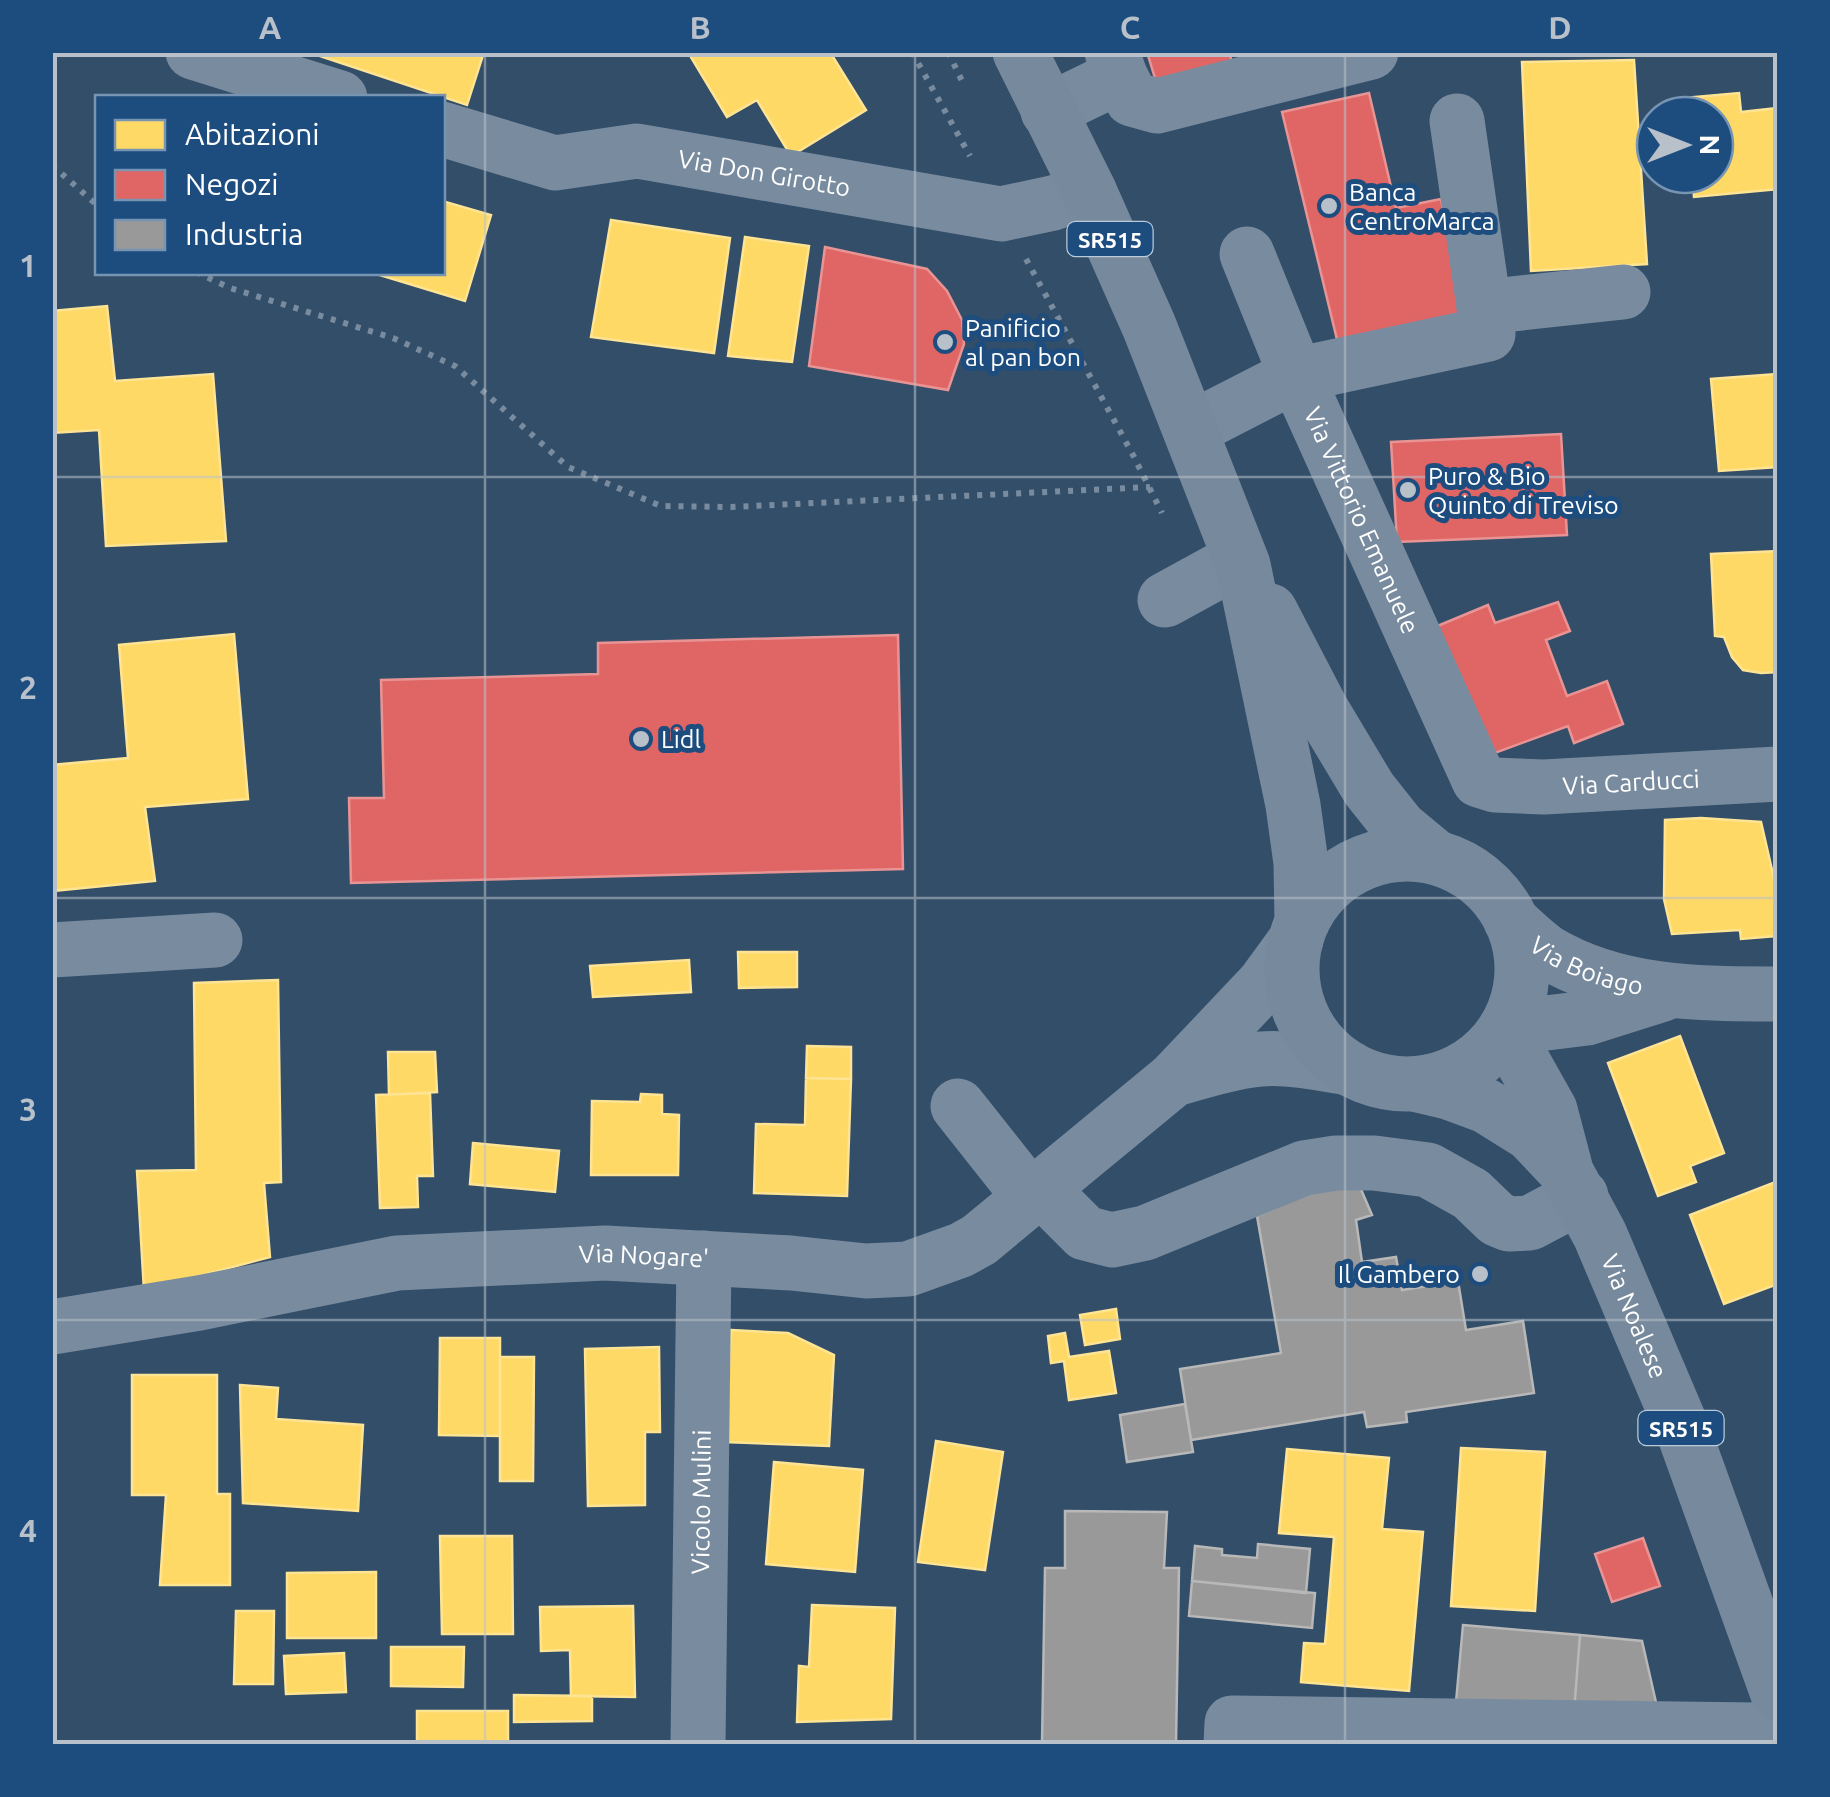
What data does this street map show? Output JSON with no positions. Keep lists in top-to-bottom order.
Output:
{
  "streets": {
    "main road": ["SR515", "Via Boiago", "Via Noalese"],
    "street": [
      "Via Don Girotto",
      "Via Vittorio Emanuele",
      "Via Carducci",
      "Via Nogare'",
      "Vicolo Mulini"
    ]
  },
  "crossings": [
    ["Via Don Girotto", "SR515"],
    ["SR515", "Via Boiago"],
    ["SR515", "Via Nogare'"],
    ["SR515", "Via Noalese"],
    ["Via Vittorio Emanuele", "Via Carducci"],
    ["Via Boiago", "Via Nogare'"],
    ["Via Boiago", "Via Noalese"],
    ["Via Nogare'", "Via Noalese"],
    ["Via Nogare'", "Vicolo Mulini"]
  ],
  "places": [
    "Banca CentroMarca",
    "Panificio al pan bon",
    "Puro & Bio Quinto di Treviso",
    "Lidl",
    "Il Gambero"
  ],
  "legend": ["Abitazioni", "Negozi", "Industria"],
  "north": "right",
  "grid": {
    "columns": [
      "A",
      "B",
      "C",
      "D"
    ],
    "rows": [
      "1",
      "2",
      "3",
      "4"
    ]
  }
}
